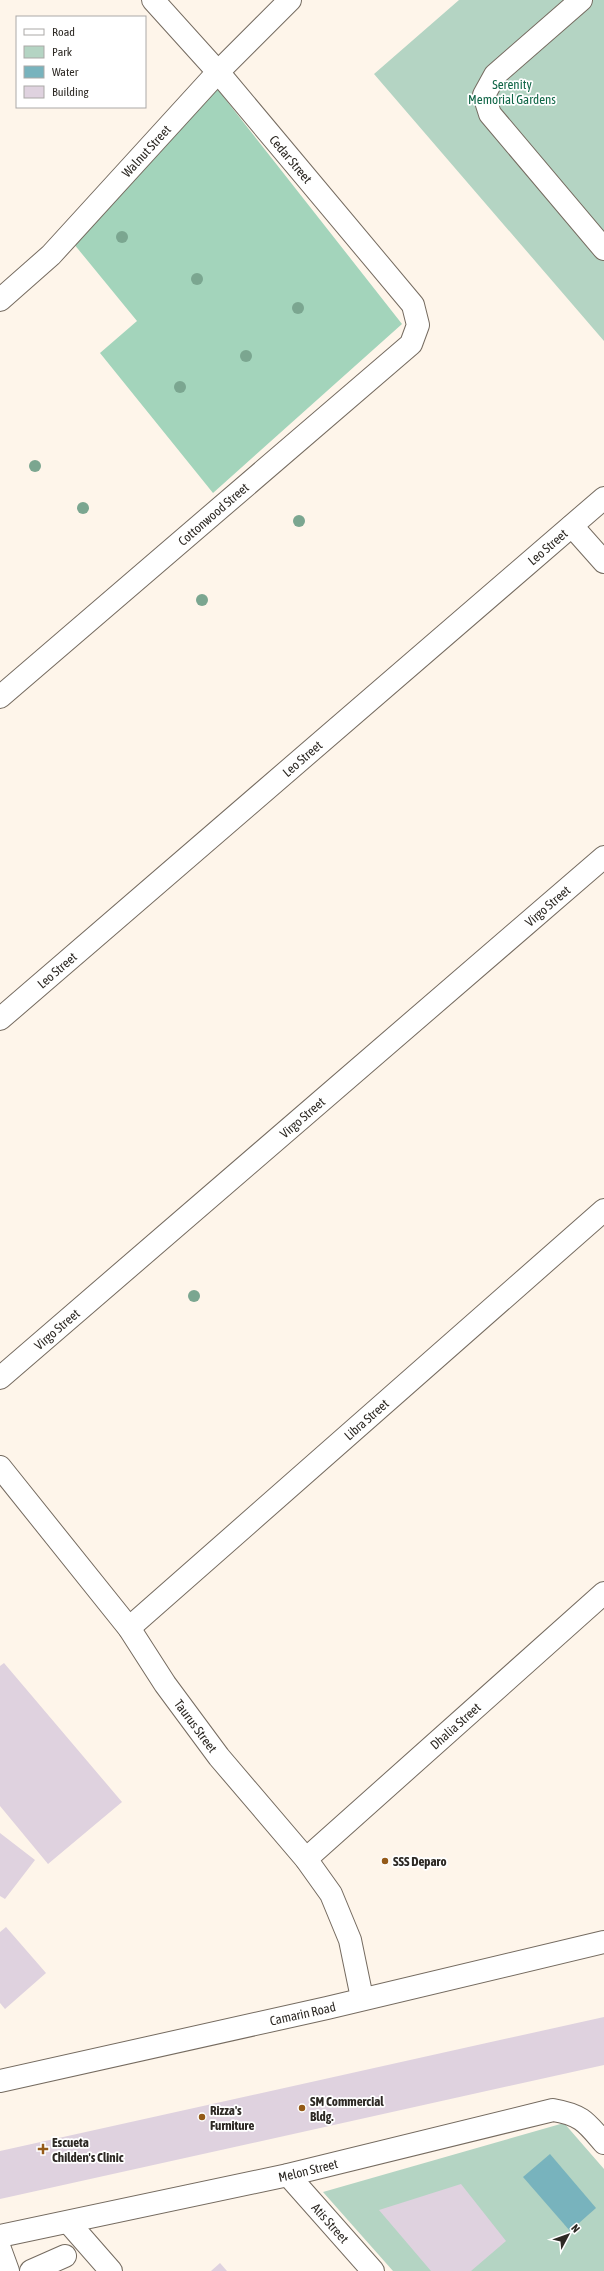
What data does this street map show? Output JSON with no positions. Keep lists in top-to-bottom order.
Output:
{
  "streets": {
    "street": [
      "Walnut Street",
      "Cedar Street",
      "Cottonwood Street",
      "Leo Street",
      "Virgo Street",
      "Libra Street",
      "Taurus Street",
      "Dhalia Street",
      "Camarin Road",
      "Melon Street",
      "Atis Street"
    ]
  },
  "crossings": [
    ["Walnut Street", "Cedar Street"],
    ["Cedar Street", "Cottonwood Street"],
    ["Libra Street", "Taurus Street"],
    ["Taurus Street", "Dhalia Street"],
    ["Taurus Street", "Camarin Road"],
    ["Melon Street", "Atis Street"]
  ],
  "parks": ["Serenity Memorial Gardens"],
  "places": {
    "other": ["SSS Deparo", "SM Commercial Bldg.", "Rizza's Furniture"],
    "health": ["Escueta Childen's Clinic"]
  },
  "legend": [
    "Road",
    "Park",
    "Water",
    "Building"
  ],
  "north": "top right"
}
